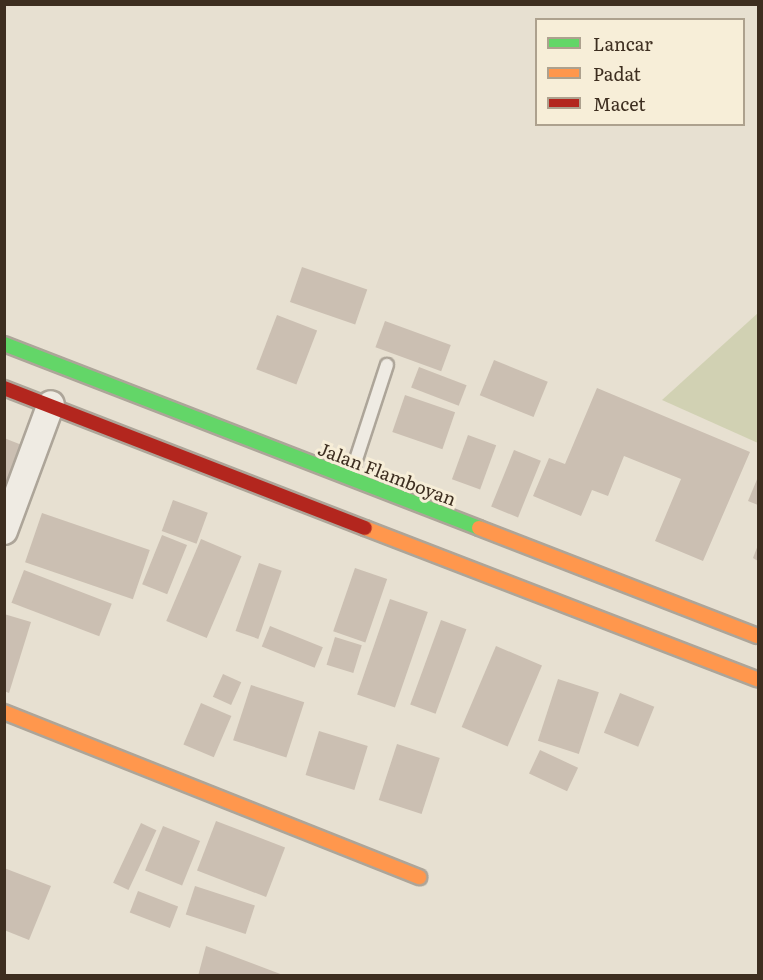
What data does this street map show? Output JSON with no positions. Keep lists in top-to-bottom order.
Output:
{
  "streets": {
    "main road": ["Jalan Flamboyan"]
  },
  "legend": ["Lancar", "Padat", "Macet"]
}
